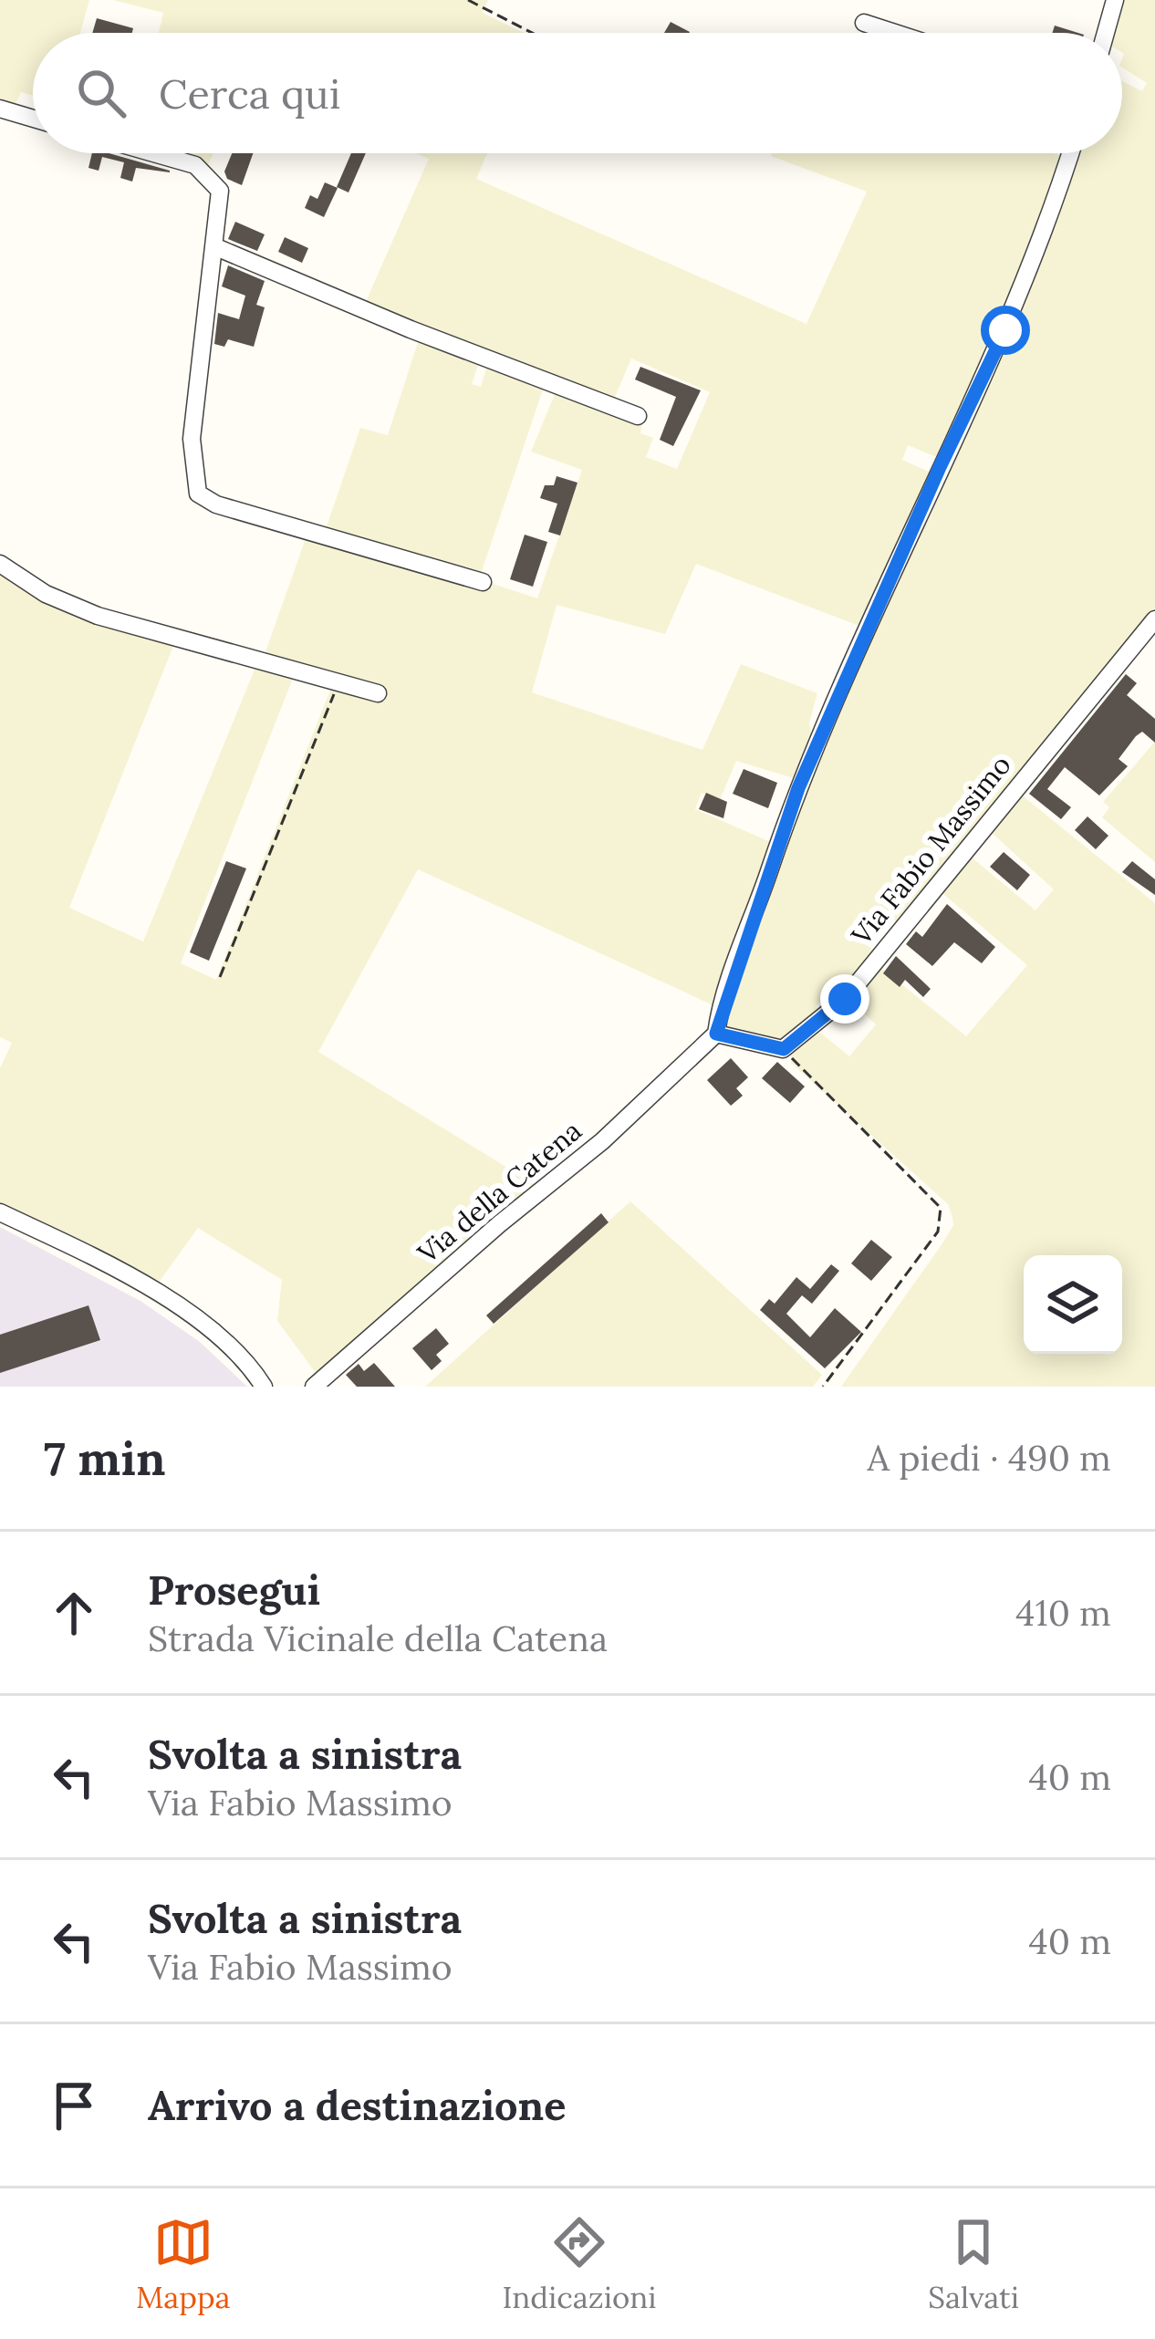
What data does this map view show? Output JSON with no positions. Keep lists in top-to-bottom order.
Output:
{
  "streets": {
    "street": ["Via Fabio Massimo", "Via della Catena"]
  },
  "page": {
    "search": "Cerca qui",
    "heading": ["7 min", "A piedi · 490 m"],
    "list": [
      ["Prosegui", "Strada Vicinale della Catena", "410 m"],
      ["Svolta a sinistra", "Via Fabio Massimo", "40 m"],
      ["Svolta a sinistra", "Via Fabio Massimo", "40 m"],
      "Arrivo a destinazione"
    ],
    "nav": ["Mappa", "Indicazioni", "Salvati"]
  }
}
